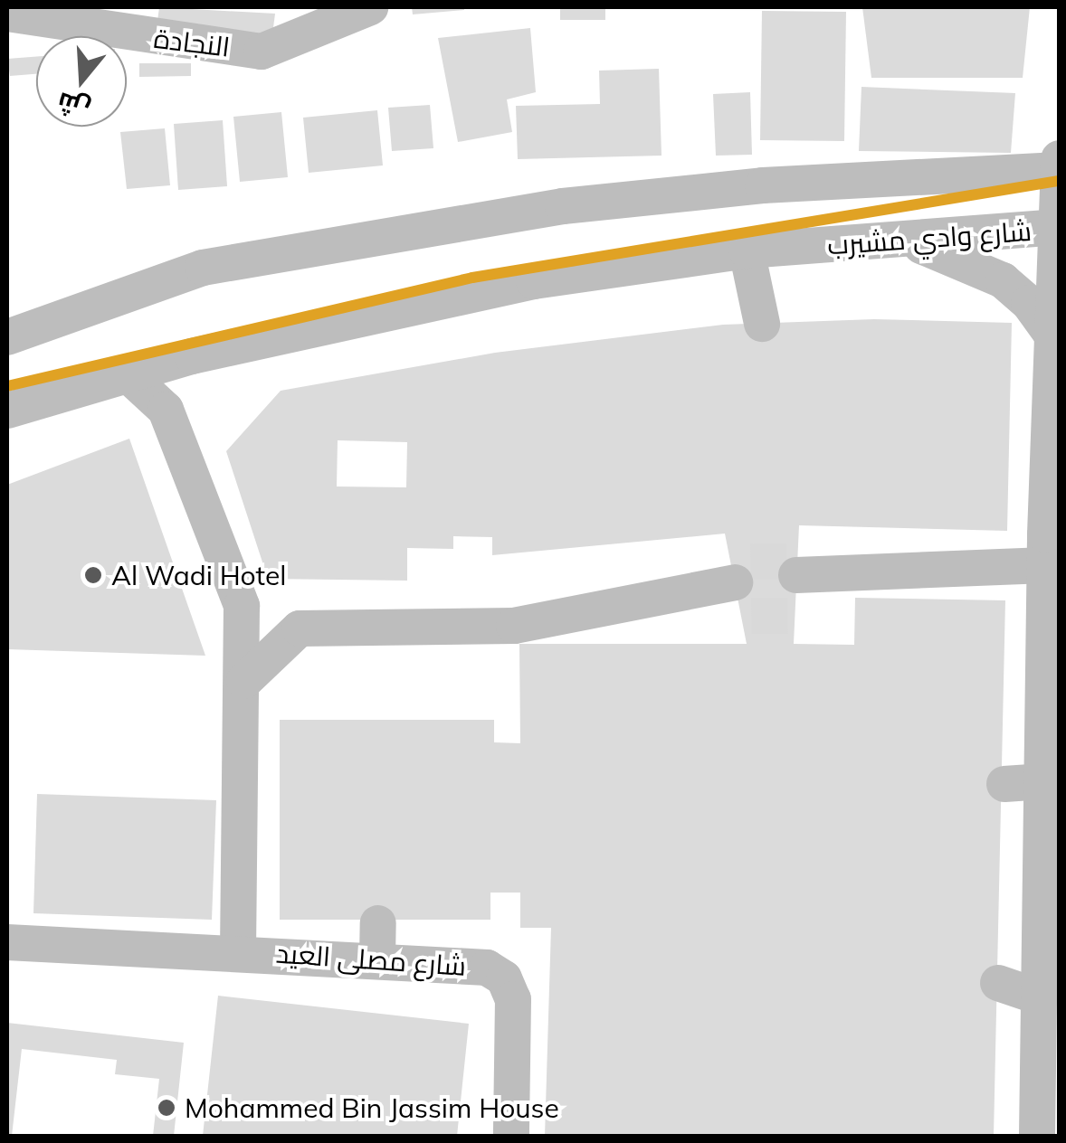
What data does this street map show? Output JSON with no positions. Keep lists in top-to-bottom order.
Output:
{
  "streets": {
    "street": ["النجادة", "شارع وادي مشيرب", "شارع مصلى العيد"]
  },
  "places": ["Al Wadi Hotel", "Mohammed Bin Jassim House"],
  "north": "bottom"
}
